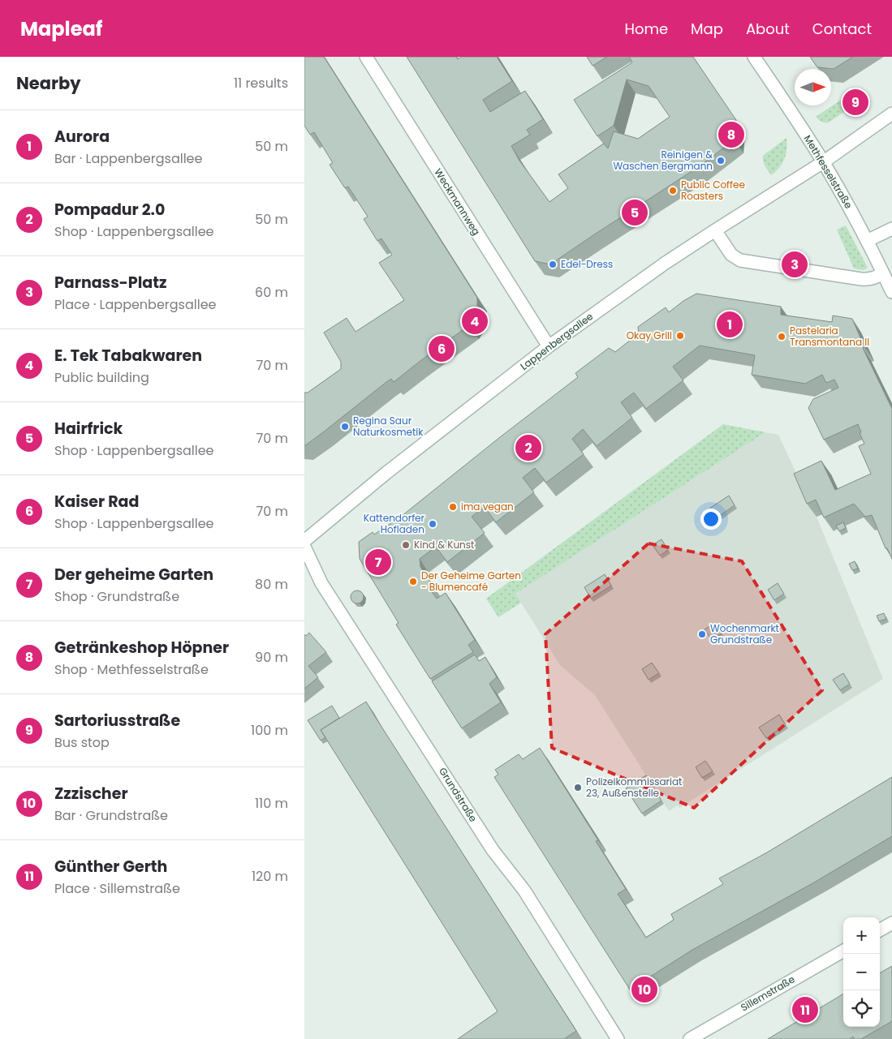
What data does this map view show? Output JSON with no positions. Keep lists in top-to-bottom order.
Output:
{
  "streets": {
    "street": [
      "Methfesselstraße",
      "Weckmannweg",
      "Lappenbergsallee",
      "Grundstraße",
      "Sillemstraße"
    ]
  },
  "crossings": [
    ["Methfesselstraße", "Lappenbergsallee"],
    ["Weckmannweg", "Lappenbergsallee"]
  ],
  "places": [
    "Reinigen & Waschen Bergmann",
    "Public Coffee Roasters",
    "Edel-Dress",
    "Okay Grill",
    "Pastelaria Transmontana II",
    "Regina Saur Naturkosmetik",
    "ima vegan",
    "Kattendorfer Hofladen",
    "Kind & Kunst",
    "Der Geheime Garten - Blumencafé",
    "Wochenmarkt Grundstraße",
    "Polizeikommissariat 23, Außenstelle"
  ],
  "north": "right",
  "page": {
    "header": "Mapleaf",
    "nav": [
      "Home",
      "Map",
      "About",
      "Contact"
    ],
    "heading": ["Nearby", "11 results"],
    "pins": [
      "9",
      "8",
      "5",
      "3",
      "4",
      "1",
      "6",
      "2",
      "7",
      "10",
      "11"
    ],
    "list": [
      {
        "mark": "1",
        "name": "Aurora",
        "note": "Bar · Lappenbergsallee",
        "value": "50 m"
      },
      {
        "mark": "2",
        "name": "Pompadur 2.0",
        "note": "Shop · Lappenbergsallee",
        "value": "50 m"
      },
      {
        "mark": "3",
        "name": "Parnass-Platz",
        "note": "Place · Lappenbergsallee",
        "value": "60 m"
      },
      {
        "mark": "4",
        "name": "E. Tek Tabakwaren",
        "note": "Public building",
        "value": "70 m"
      },
      {
        "mark": "5",
        "name": "Hairfrick",
        "note": "Shop · Lappenbergsallee",
        "value": "70 m"
      },
      {
        "mark": "6",
        "name": "Kaiser Rad",
        "note": "Shop · Lappenbergsallee",
        "value": "70 m"
      },
      {
        "mark": "7",
        "name": "Der geheime Garten",
        "note": "Shop · Grundstraße",
        "value": "80 m"
      },
      {
        "mark": "8",
        "name": "Getränkeshop Höpner",
        "note": "Shop · Methfesselstraße",
        "value": "90 m"
      },
      {
        "mark": "9",
        "name": "Sartoriusstraße",
        "note": "Bus stop",
        "value": "100 m"
      },
      {
        "mark": "10",
        "name": "Zzzischer",
        "note": "Bar · Grundstraße",
        "value": "110 m"
      },
      {
        "mark": "11",
        "name": "Günther Gerth",
        "note": "Place · Sillemstraße",
        "value": "120 m"
      }
    ],
    "map_buttons": ["+", "−"]
  }
}
